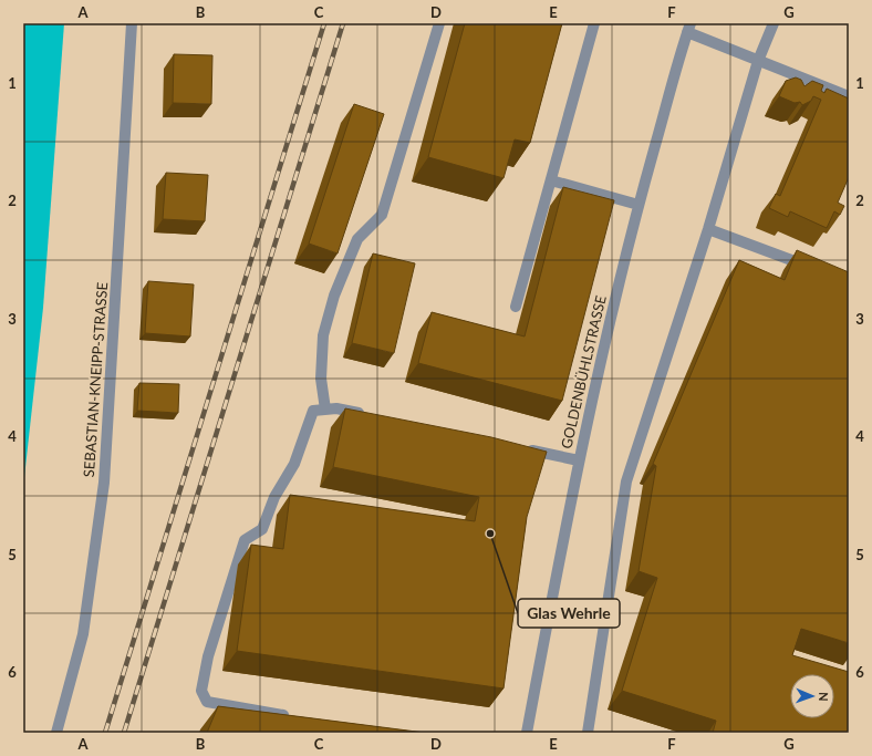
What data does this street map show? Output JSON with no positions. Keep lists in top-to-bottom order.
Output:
{
  "streets": {
    "street": ["GOLDENBÜHLSTRASSE", "SEBASTIAN-KNEIPP-STRASSE"]
  },
  "places": ["Glas Wehrle"],
  "north": "right",
  "grid": {
    "columns": [
      "A",
      "B",
      "C",
      "D",
      "E",
      "F",
      "G"
    ],
    "rows": [
      "1",
      "2",
      "3",
      "4",
      "5",
      "6"
    ]
  }
}
